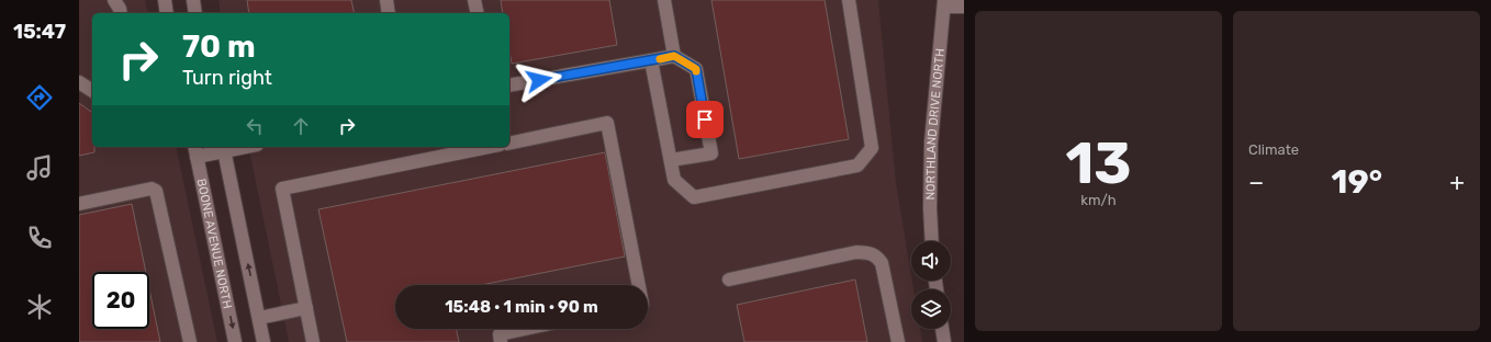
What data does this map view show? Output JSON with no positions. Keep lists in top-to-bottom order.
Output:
{
  "streets": {
    "street": ["NORTHLAND DRIVE NORTH", "BOONE AVENUE NORTH"]
  },
  "page": {
    "tabs": "15:47",
    "tile": [
      ["13", "km/h"],
      "Climate"
    ],
    "turn": ["70 m", "Turn right"],
    "heat": ["−", "19°", "+"],
    "limit": "20",
    "trip": "15:48 · 1 min · 90 m"
  }
}
